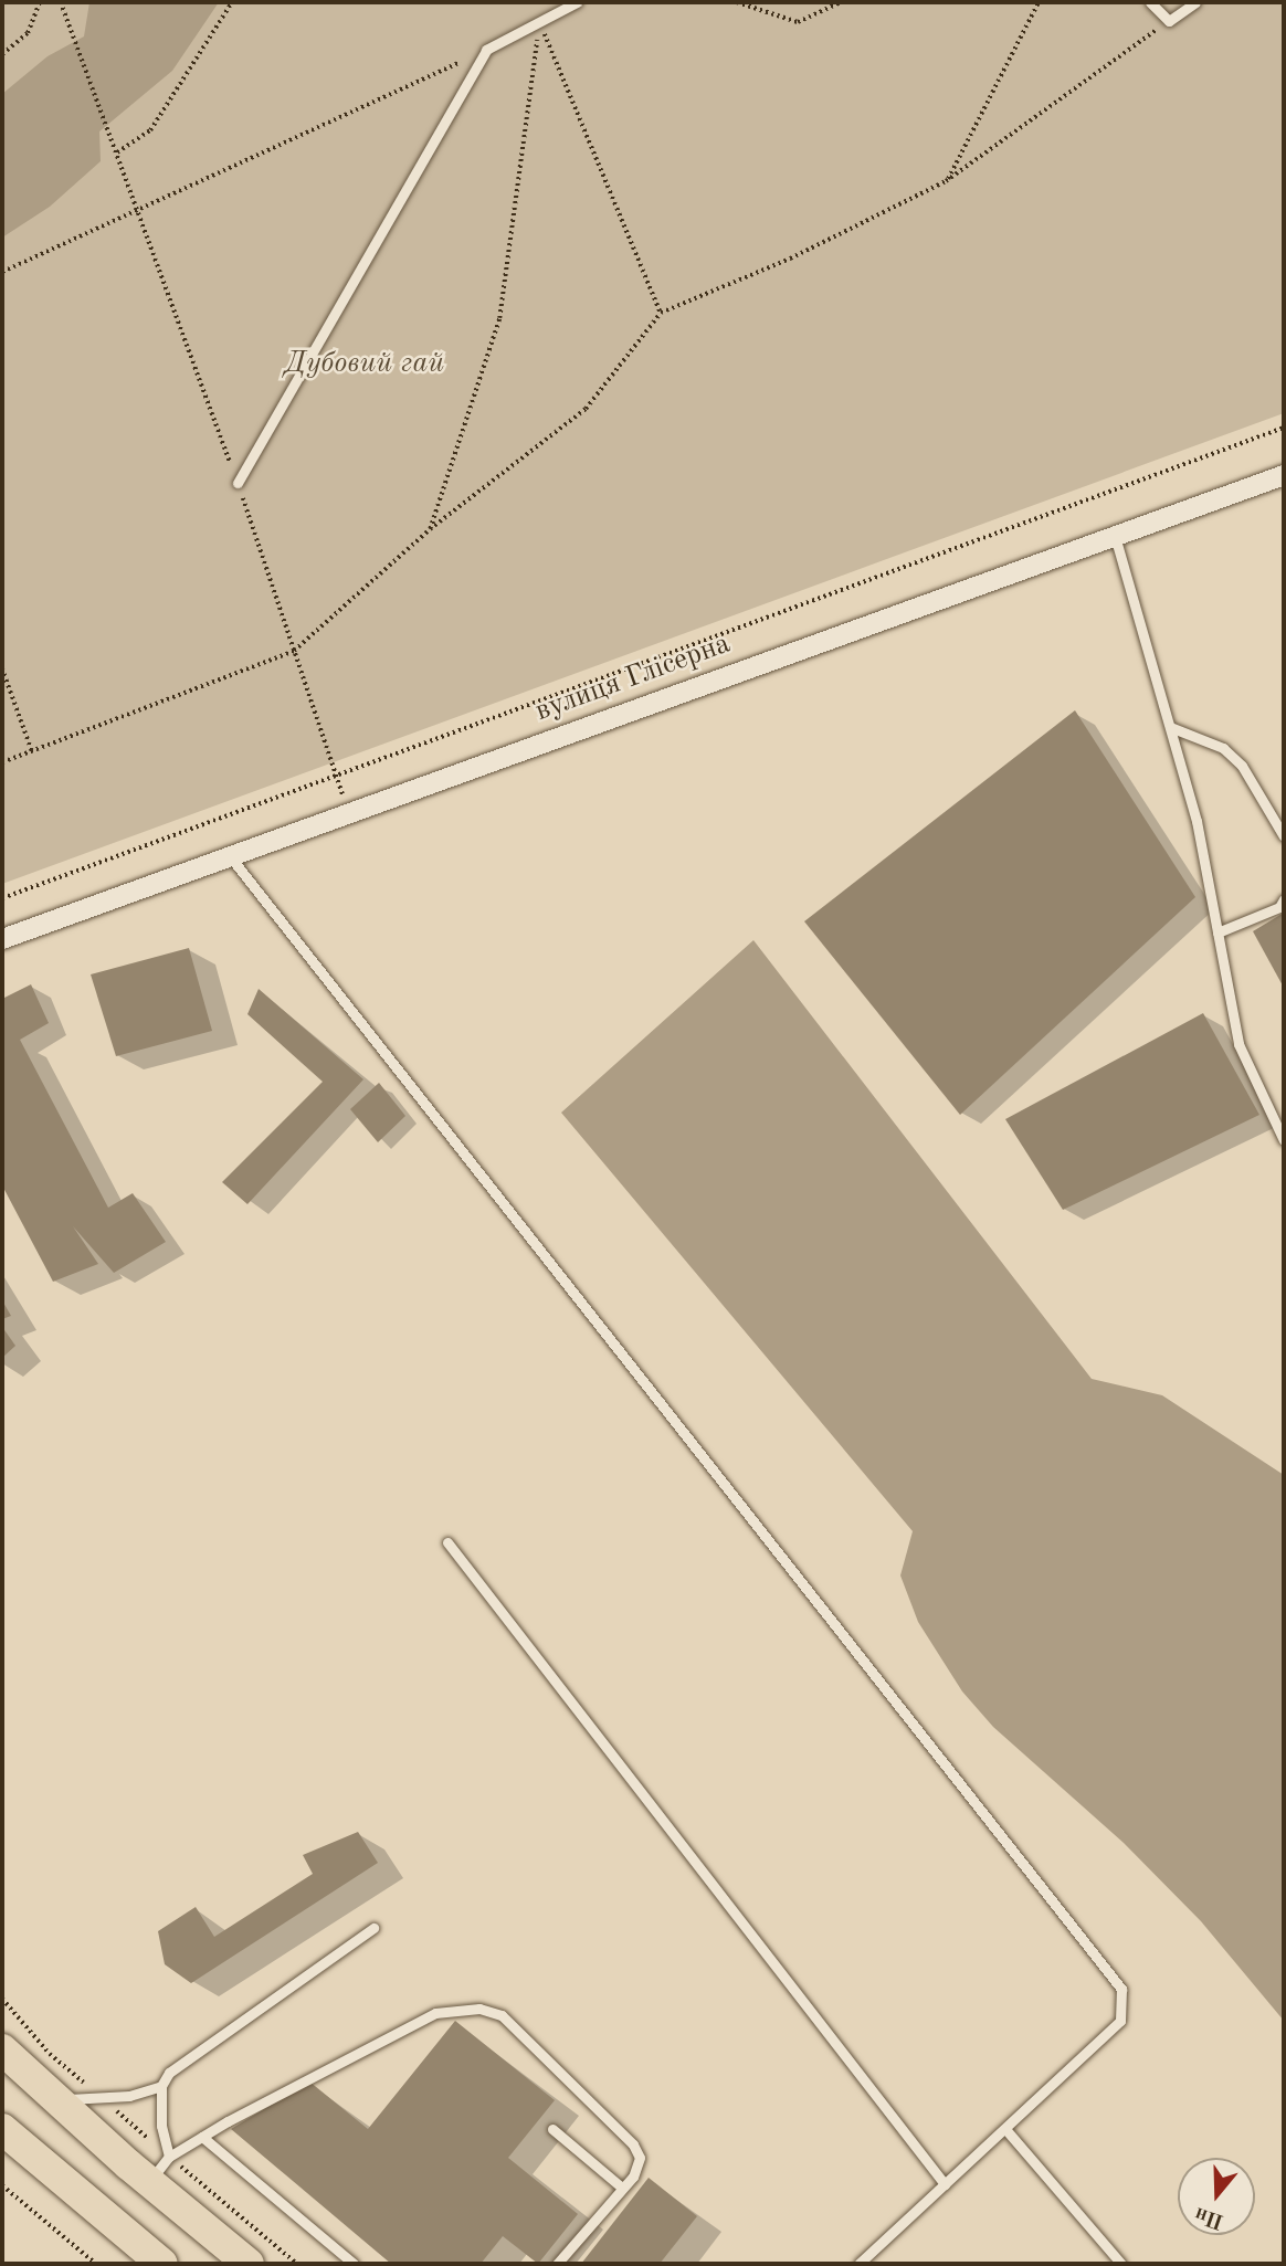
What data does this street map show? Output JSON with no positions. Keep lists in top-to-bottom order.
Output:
{
  "streets": {
    "street": ["вулиця Глісерна"]
  },
  "parks": ["Дубовий гай"],
  "north": "bottom"
}
